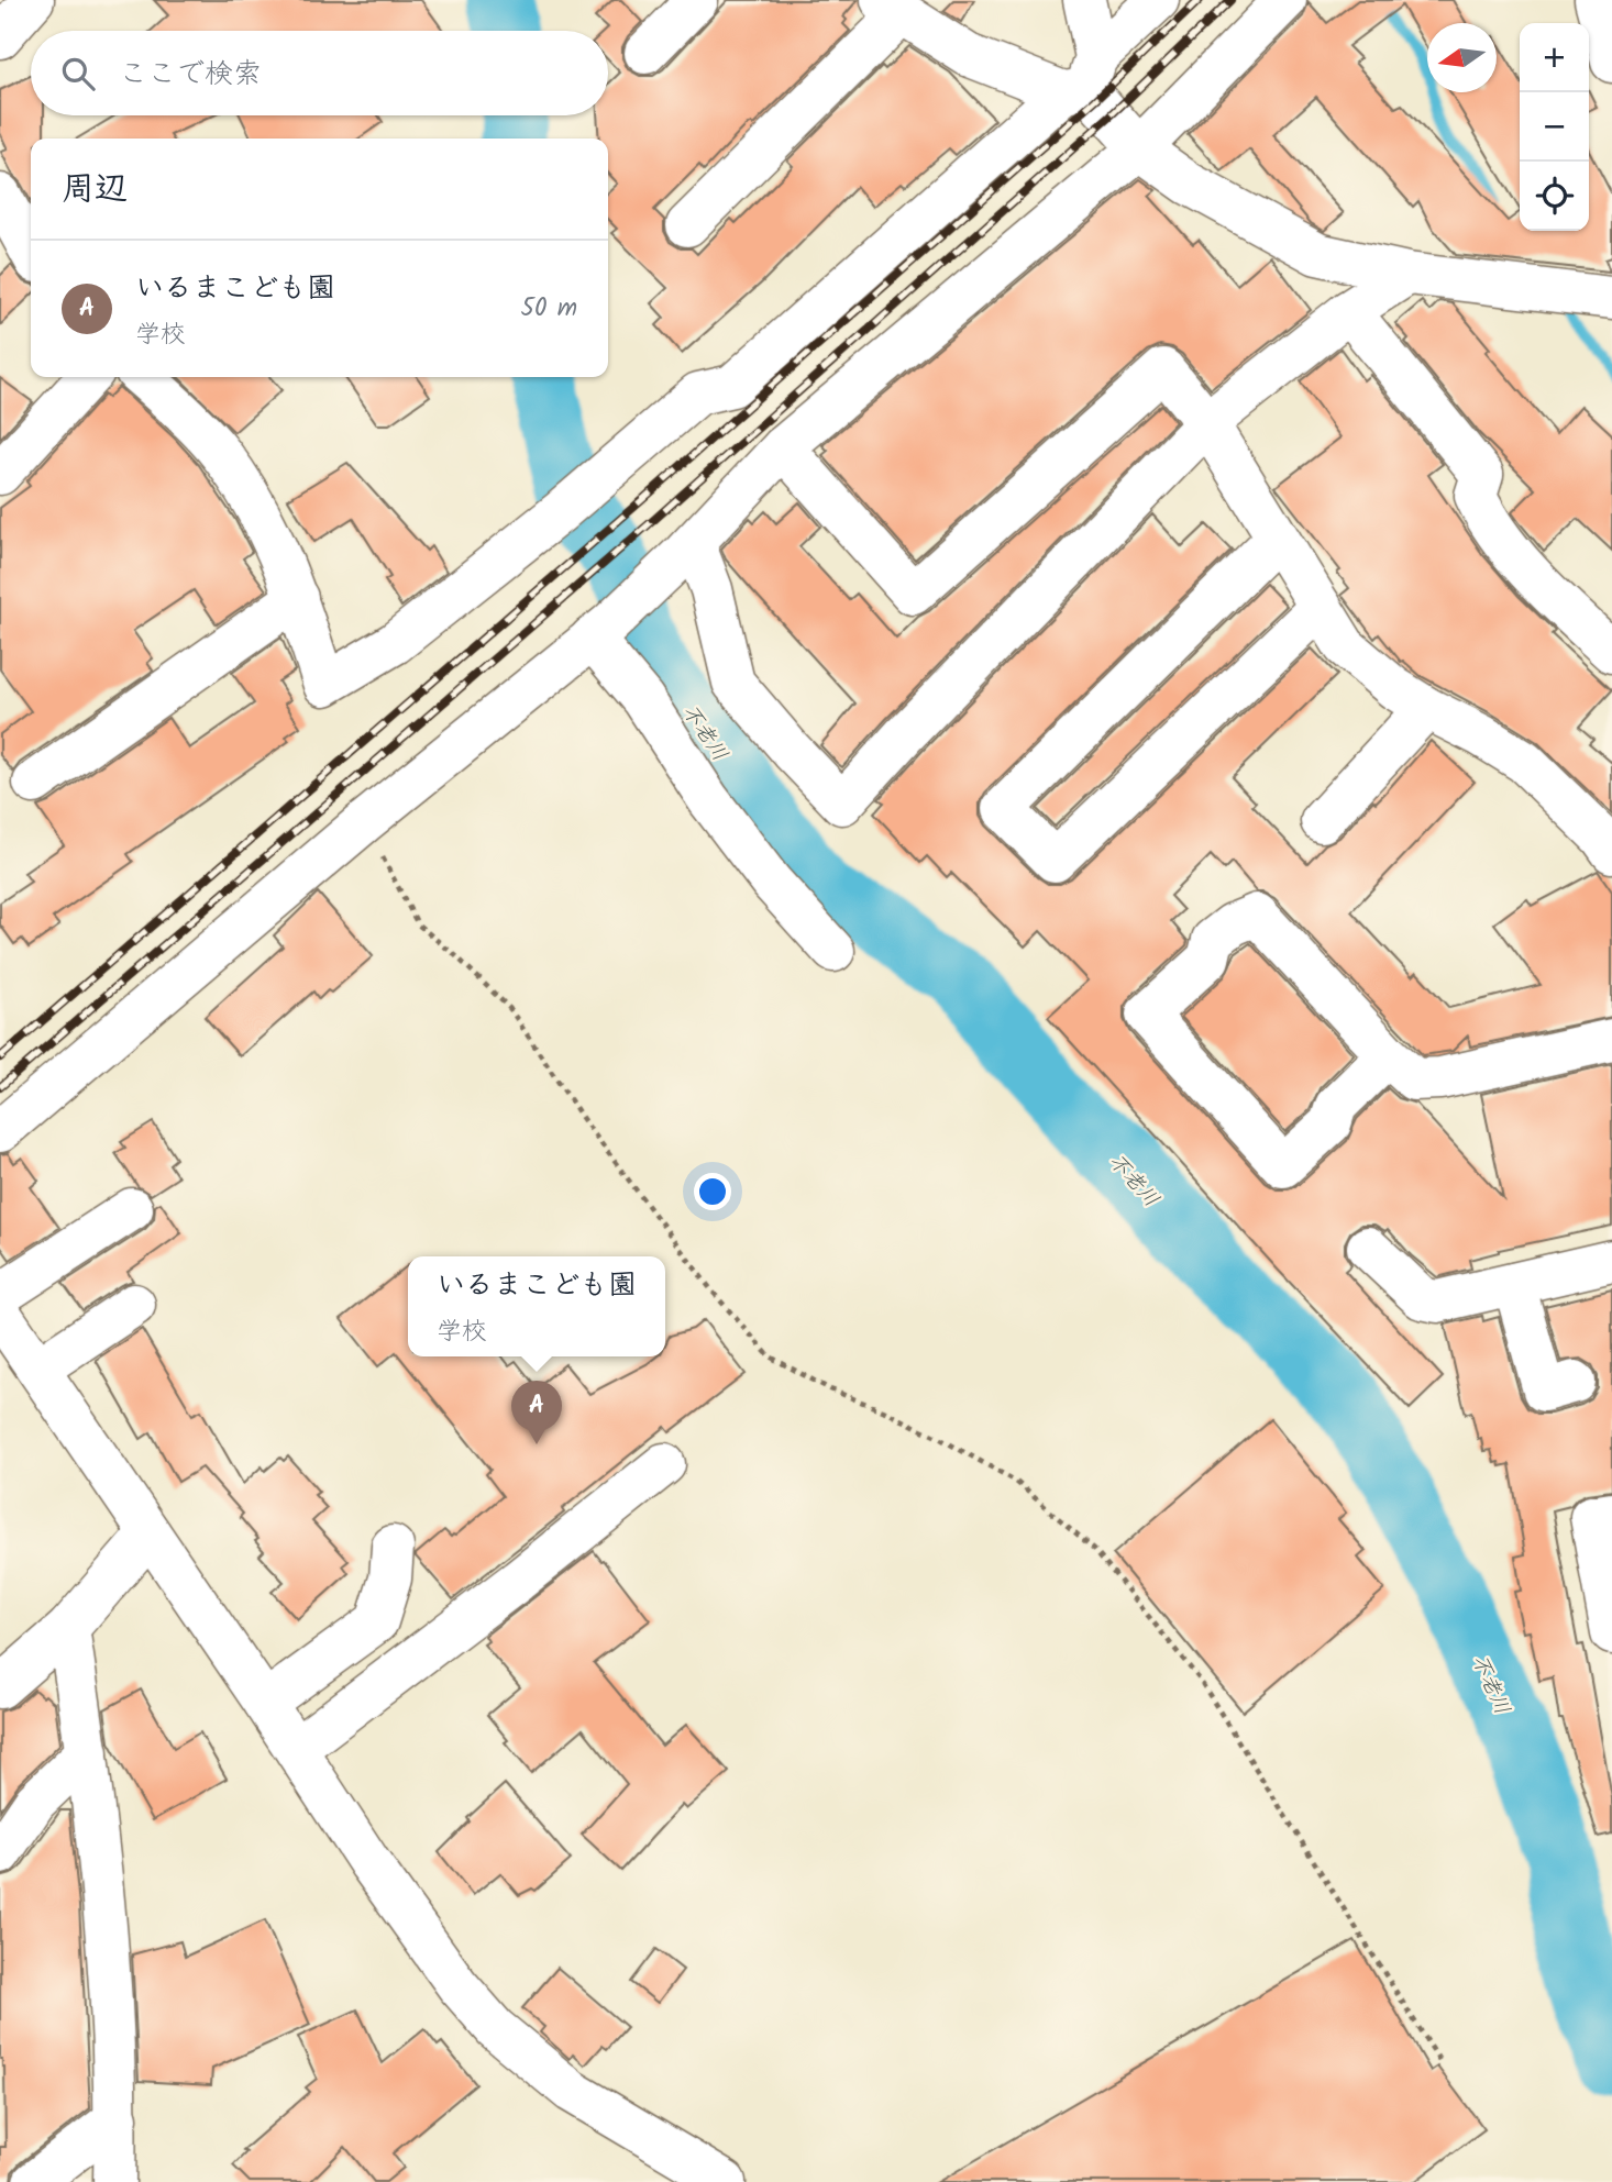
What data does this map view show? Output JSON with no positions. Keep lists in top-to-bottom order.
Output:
{
  "water": ["不老川"],
  "north": "left",
  "page": {
    "map_buttons": ["+", "−"],
    "search": "ここで検索",
    "heading": "周辺",
    "list": [
      {
        "mark": "A",
        "name": "いるまこども園",
        "note": "学校",
        "value": "50 m"
      }
    ],
    "popup": ["いるまこども園", "学校"],
    "pins": "A"
  }
}
